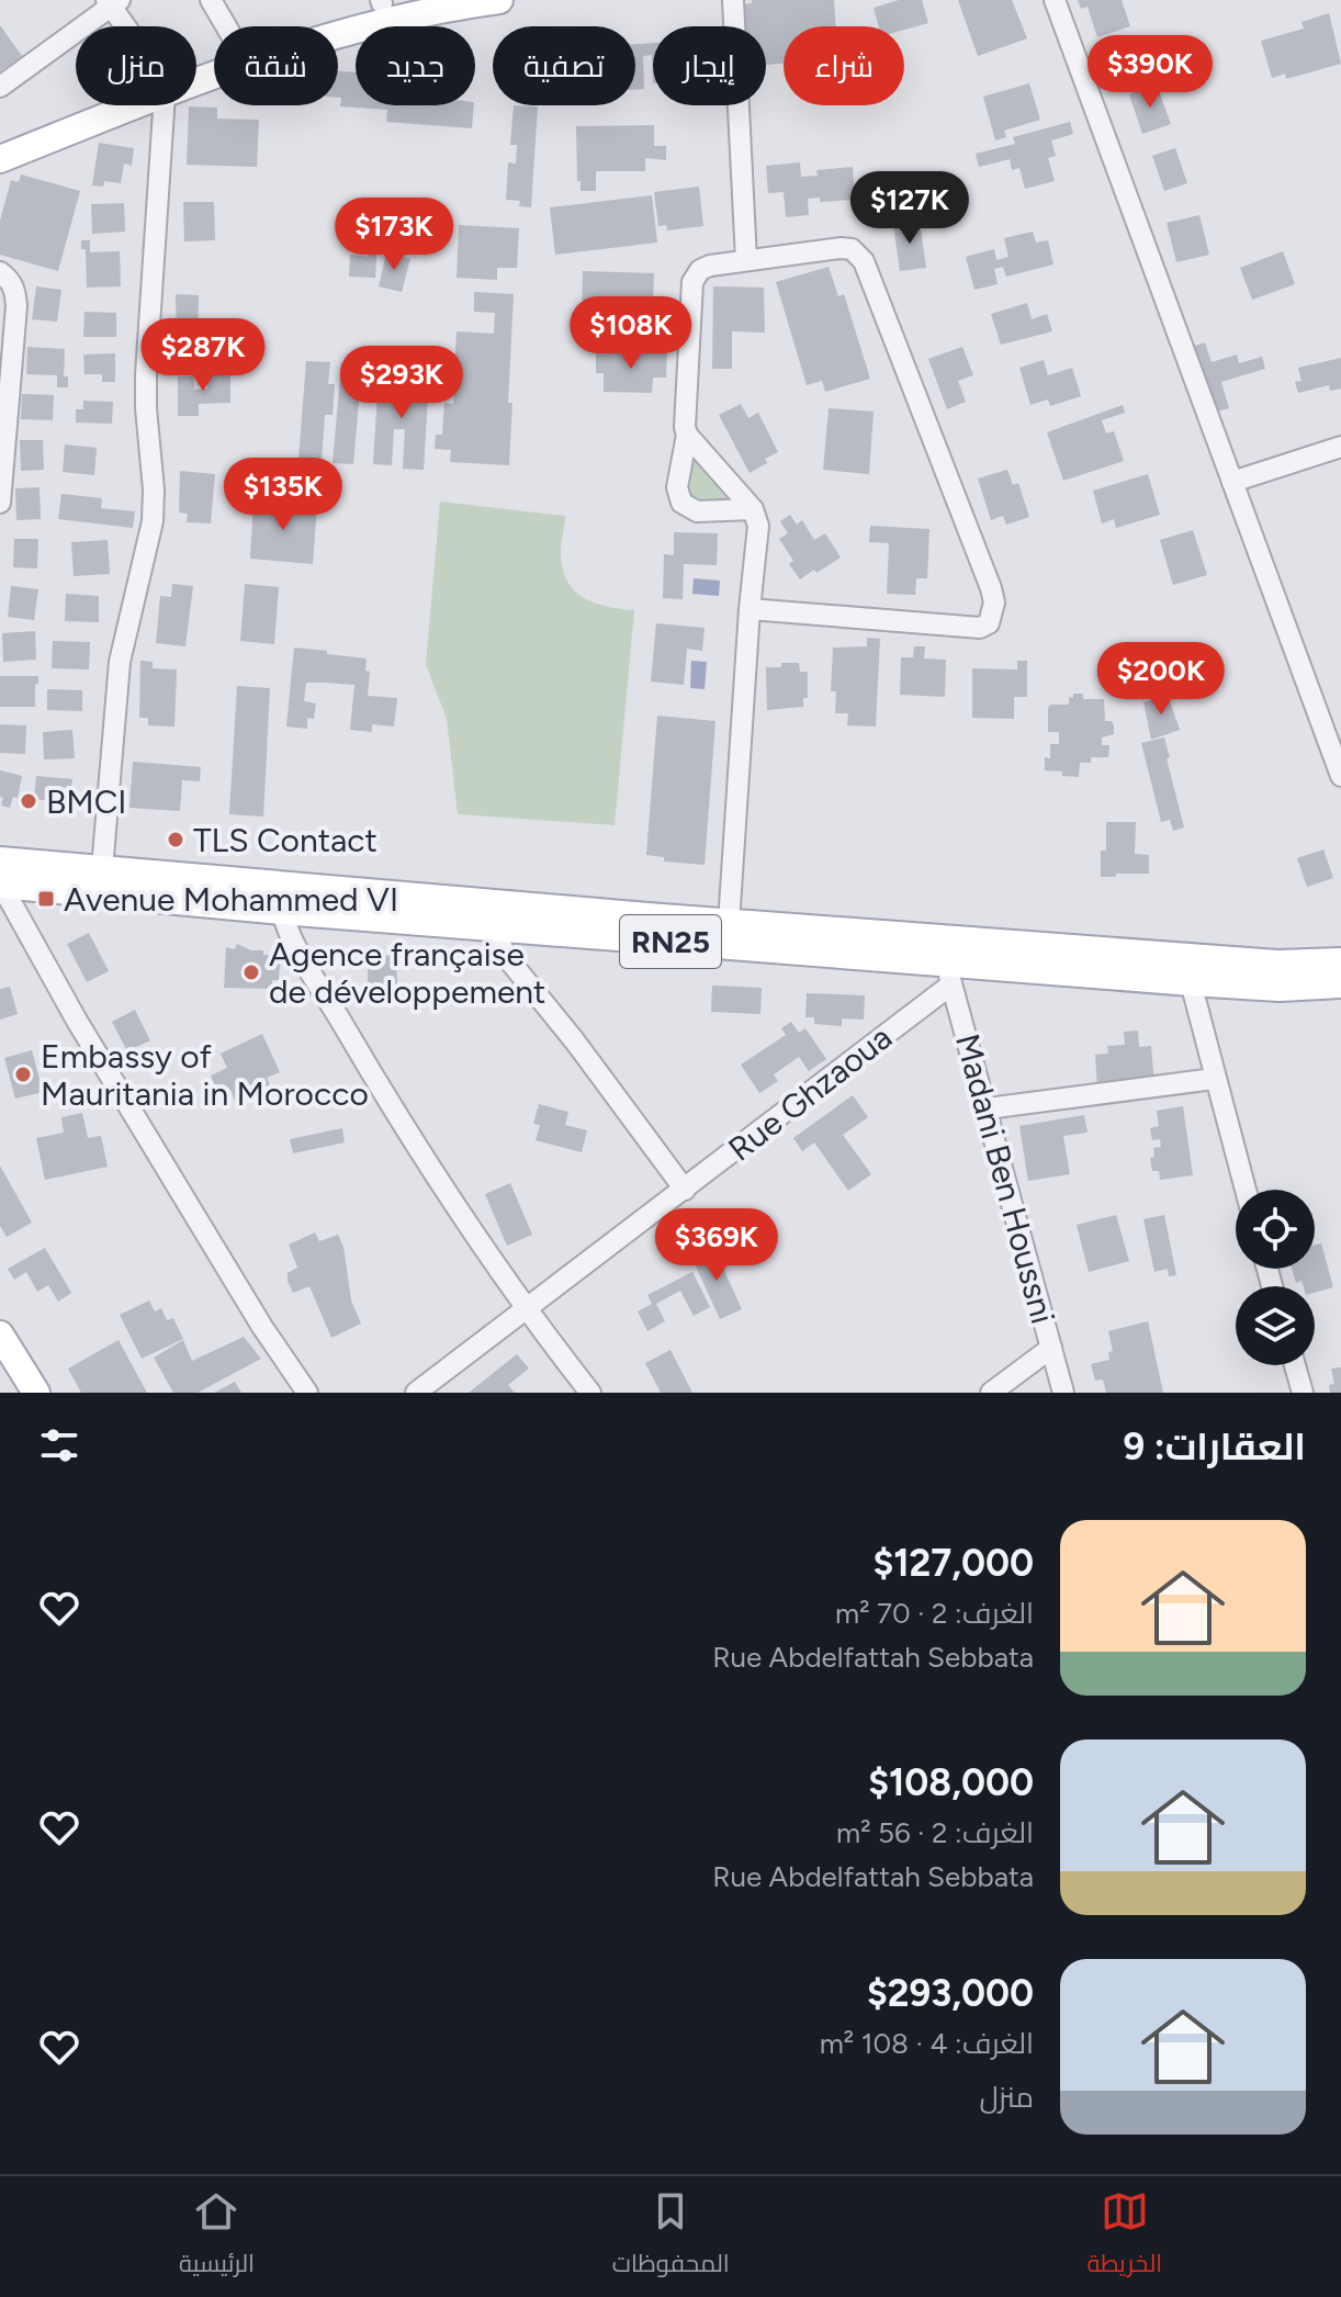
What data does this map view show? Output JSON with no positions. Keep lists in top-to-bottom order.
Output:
{
  "streets": {
    "main road": ["RN25"],
    "street": ["Rue Ghzaoua", "Madani Ben Houssni"]
  },
  "crossings": [
    ["RN25", "Rue Ghzaoua"],
    ["RN25", "Madani Ben Houssni"],
    ["Rue Ghzaoua", "Madani Ben Houssni"]
  ],
  "places": {
    "other": [
      "BMCI",
      "TLS Contact",
      "Agence française de développement",
      "Embassy of Mauritania in Morocco"
    ],
    "transit": ["Avenue Mohammed VI"]
  },
  "page": {
    "chip": [
      "شراء",
      "إيجار",
      "تصفية",
      "جديد",
      "شقة",
      "منزل"
    ],
    "price": [
      "$390K",
      "$127K",
      "$173K",
      "$108K",
      "$287K",
      "$293K",
      "$135K",
      "$200K",
      "$369K"
    ],
    "heading": "العقارات: 9",
    "list": [
      {
        "name": "$127,000",
        "note": "الغرف: 2 · 70 m² · Rue Abdelfattah Sebbata"
      },
      {
        "name": "$108,000",
        "note": "الغرف: 2 · 56 m² · Rue Abdelfattah Sebbata"
      },
      {
        "name": "$293,000",
        "note": "الغرف: 4 · 108 m² · منزل"
      }
    ],
    "tabs": ["الخريطة", "المحفوظات", "الرئيسية"]
  }
}
